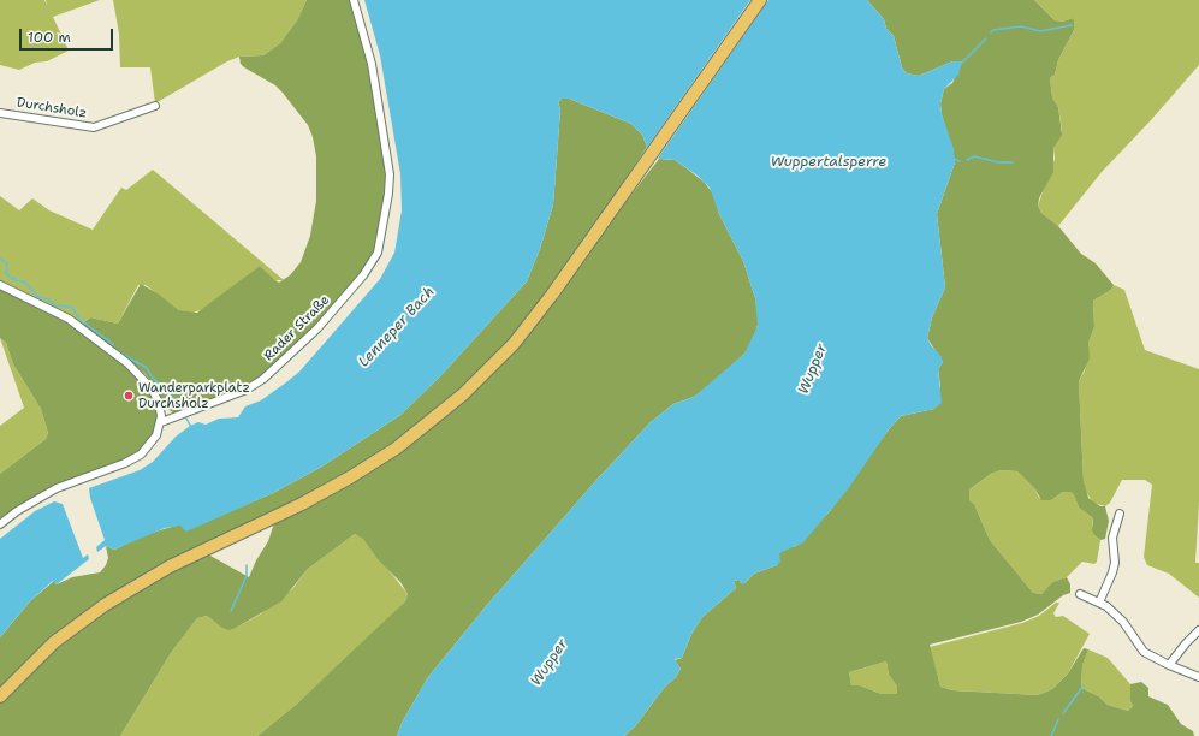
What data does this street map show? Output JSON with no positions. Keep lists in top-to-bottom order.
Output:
{
  "streets": {
    "street": ["Durchsholz", "Rader Straße"]
  },
  "water": ["Wuppertalsperre", "Lenneper Bach", "Wupper"],
  "places": ["Wanderparkplatz Durchsholz"],
  "scale_bar": "100 m"
}
